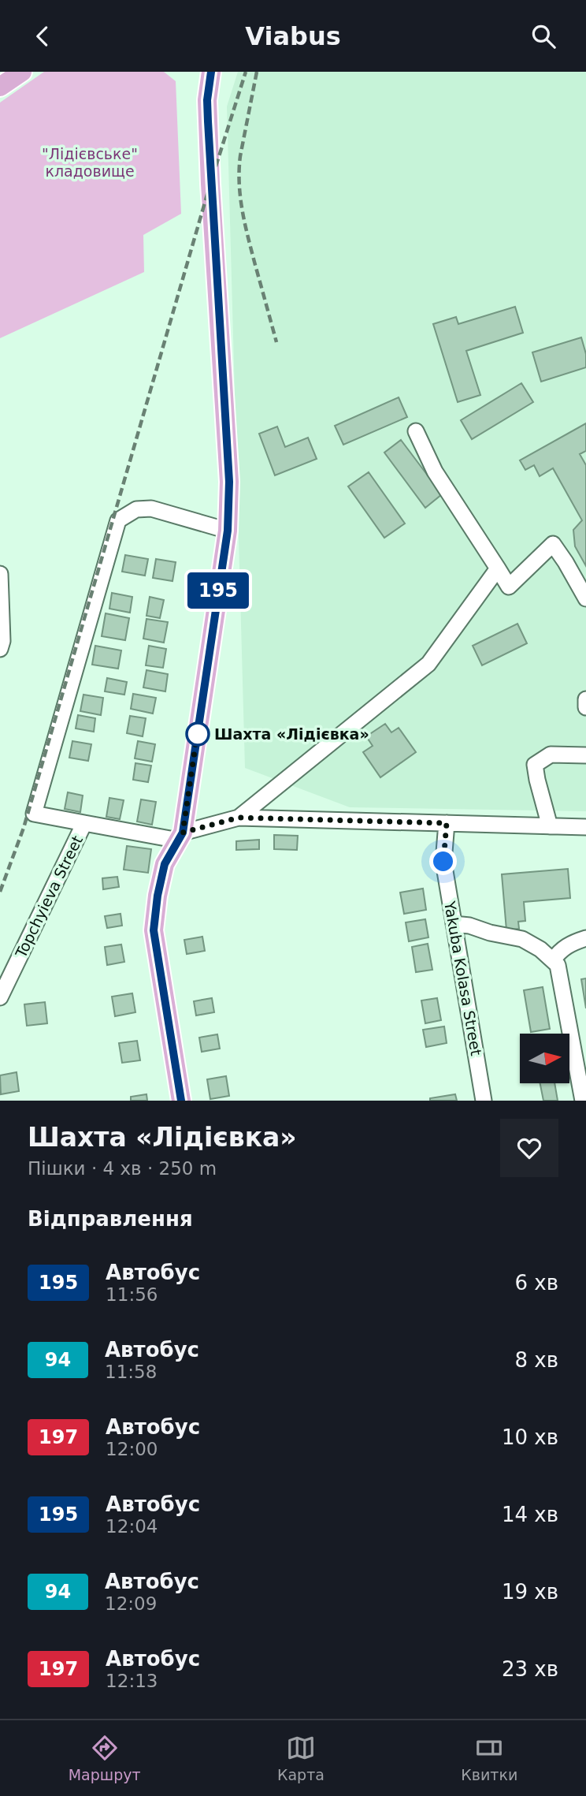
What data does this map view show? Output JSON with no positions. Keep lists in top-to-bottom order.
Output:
{
  "streets": {
    "street": ["Topchyieva Street", "Yakuba Kolasa Street"]
  },
  "parks": ["\"Лідієвське\" кладовище"],
  "places": ["Шахта «Лідієвка»"],
  "lines": ["bus line 195"],
  "north": "right",
  "page": {
    "header": "Viabus",
    "on_map": "195",
    "heading": [
      ["Шахта «Лідієвка»", "Пішки · 4 хв · 250 m"],
      "Відправлення"
    ],
    "list": [
      {
        "mark": "195",
        "name": "Автобус",
        "note": "11:56",
        "value": "6 хв"
      },
      {
        "mark": "94",
        "name": "Автобус",
        "note": "11:58",
        "value": "8 хв"
      },
      {
        "mark": "197",
        "name": "Автобус",
        "note": "12:00",
        "value": "10 хв"
      },
      {
        "mark": "195",
        "name": "Автобус",
        "note": "12:04",
        "value": "14 хв"
      },
      {
        "mark": "94",
        "name": "Автобус",
        "note": "12:09",
        "value": "19 хв"
      },
      {
        "mark": "197",
        "name": "Автобус",
        "note": "12:13",
        "value": "23 хв"
      }
    ],
    "tabs": ["Маршрут", "Карта", "Квитки"]
  }
}
